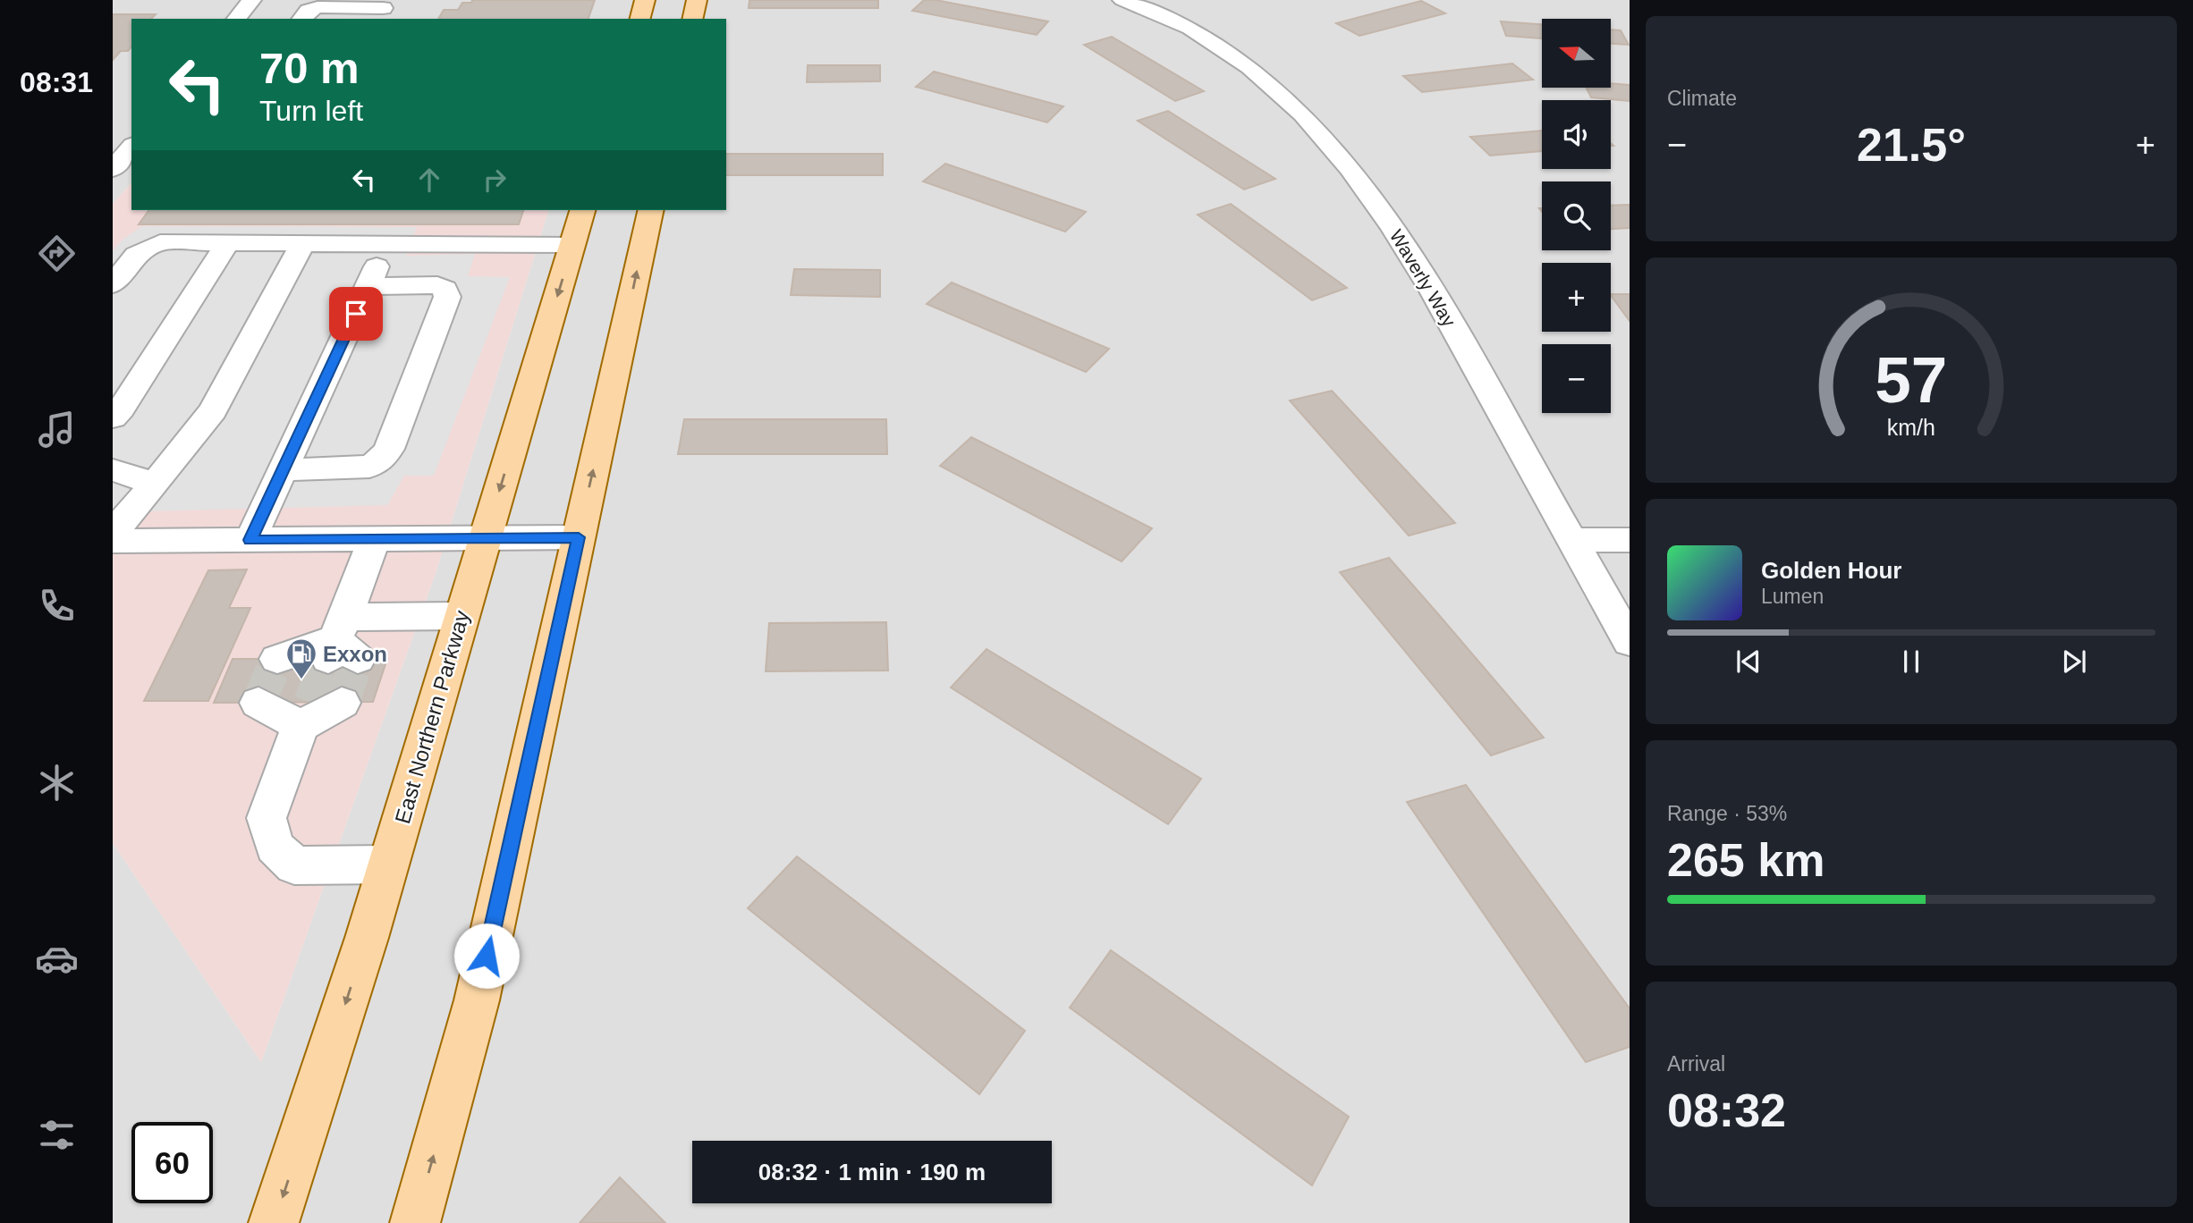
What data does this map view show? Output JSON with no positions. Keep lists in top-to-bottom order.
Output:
{
  "streets": {
    "main road": ["East Northern Parkway"],
    "street": ["Waverly Way"]
  },
  "places": {
    "fuel station": ["Exxon"]
  },
  "north": "left",
  "page": {
    "tabs": "08:31",
    "tile": [
      "Climate",
      ["Range · 53%", "265 km"],
      ["Arrival", "08:32"]
    ],
    "map_buttons": ["+", "−"],
    "turn": ["70 m", "Turn left"],
    "heat": ["−", "21.5°", "+"],
    "song": ["Golden Hour", "Lumen"],
    "limit": "60",
    "trip": "08:32 · 1 min · 190 m",
    "gauge": ["57", "km/h"]
  }
}
